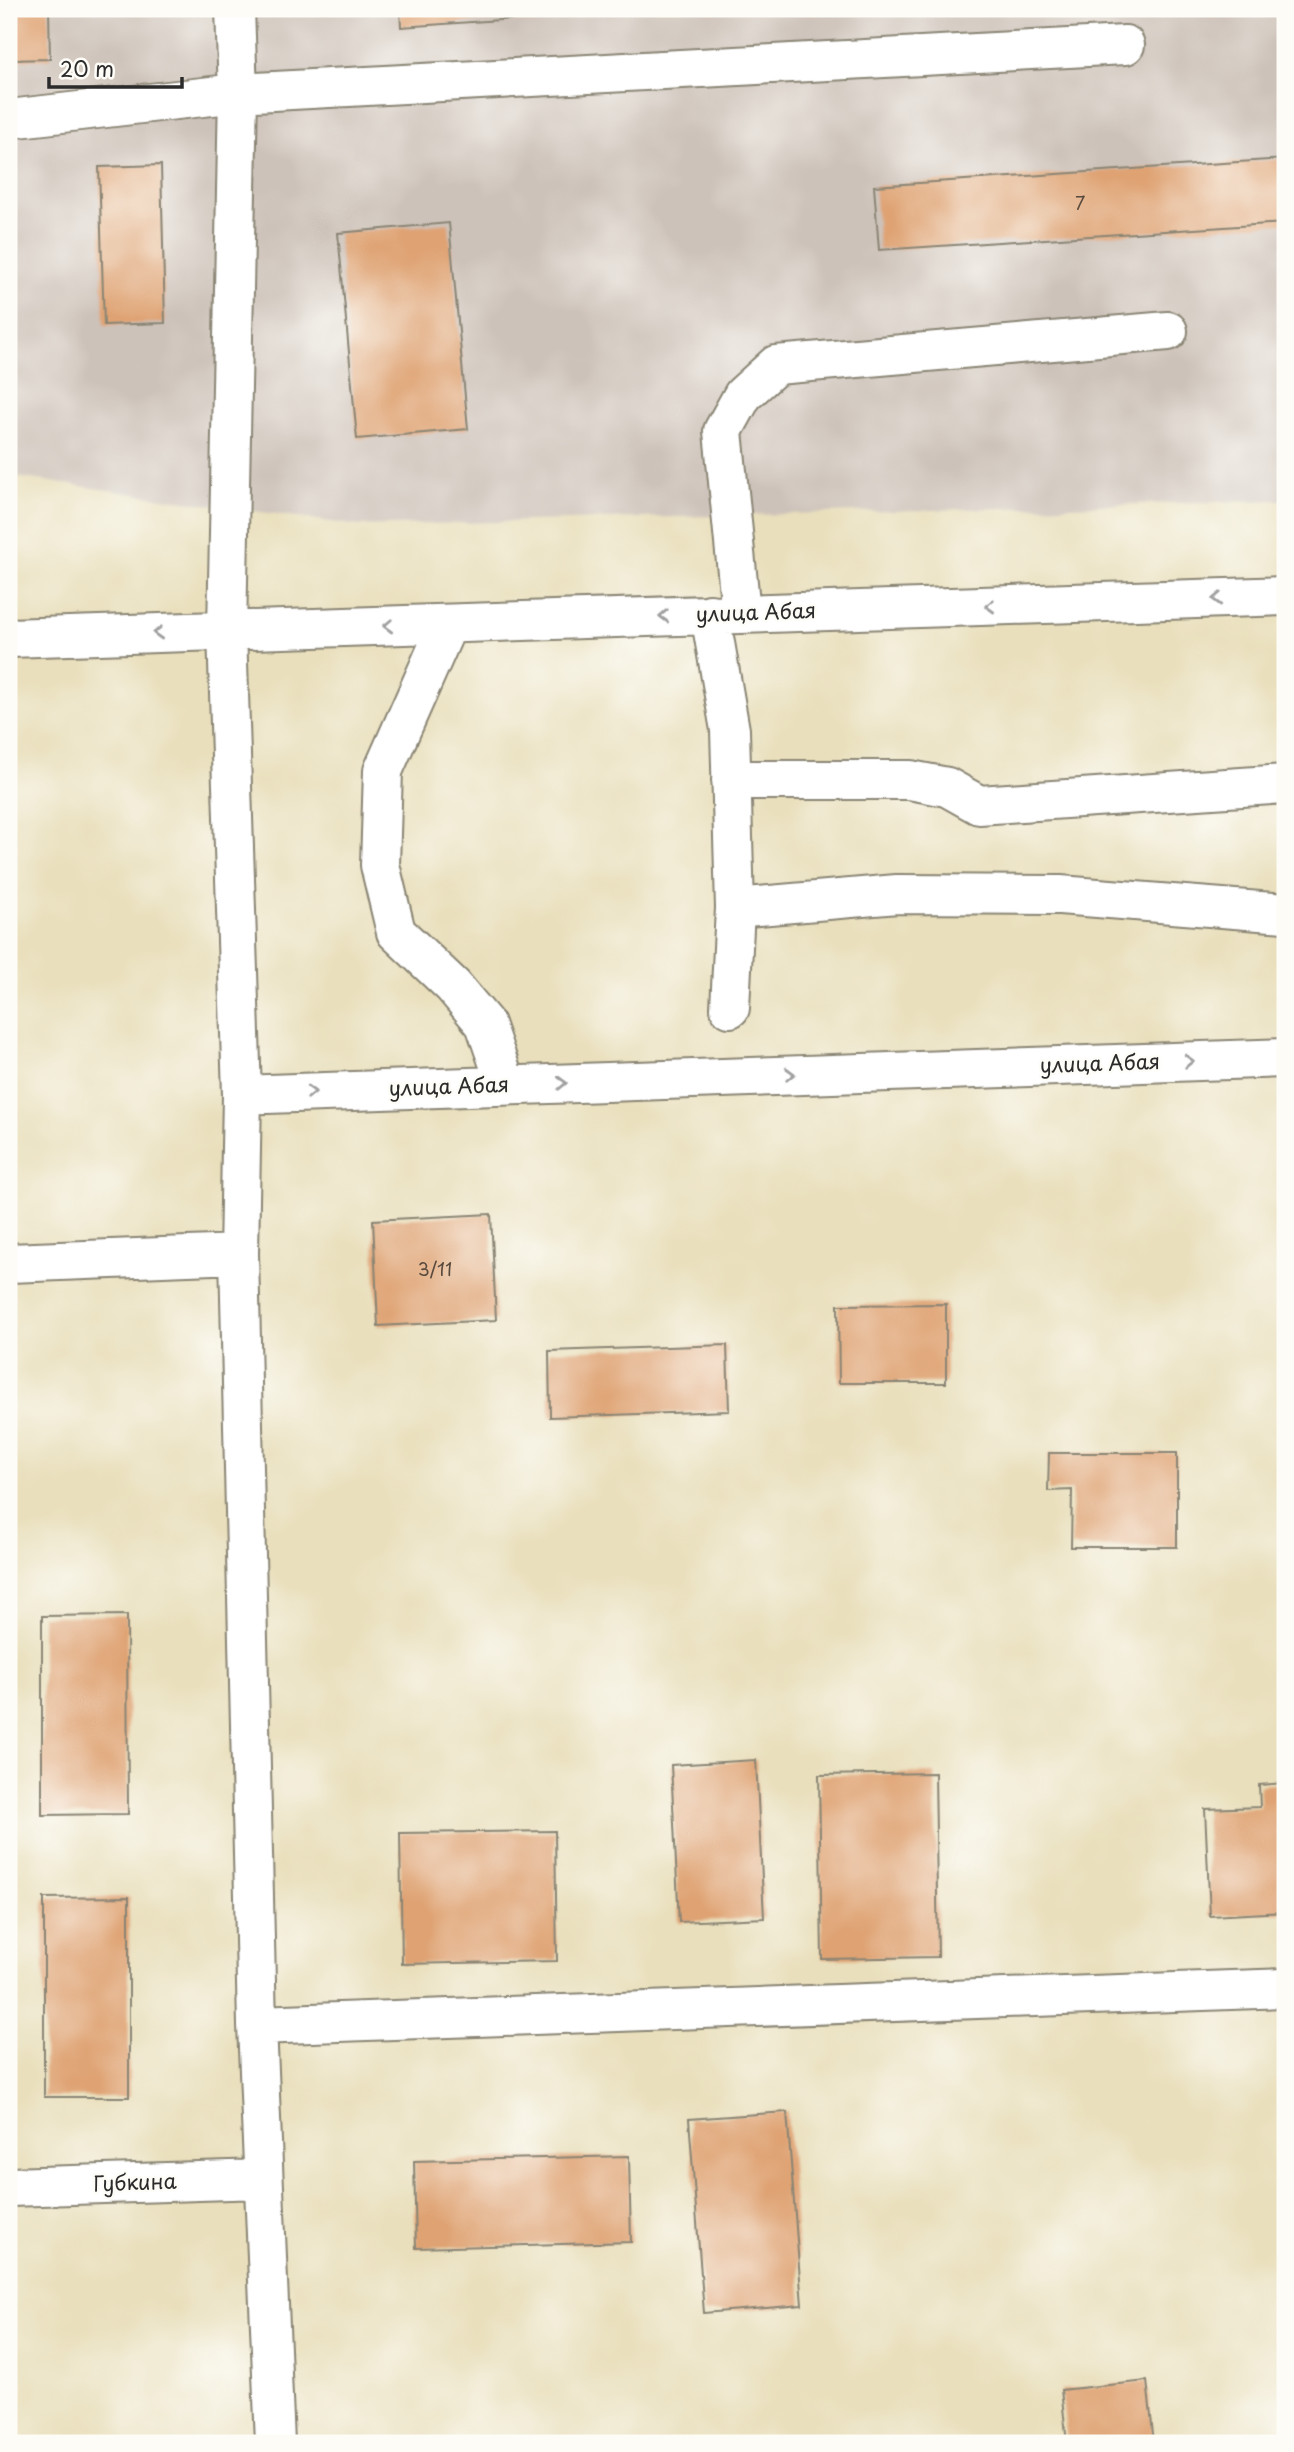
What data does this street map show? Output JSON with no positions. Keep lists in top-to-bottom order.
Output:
{
  "streets": {
    "street": ["улица Абая", "Губкина"]
  },
  "house_numbers": ["7", "3/11"],
  "scale_bar": "20 m"
}
